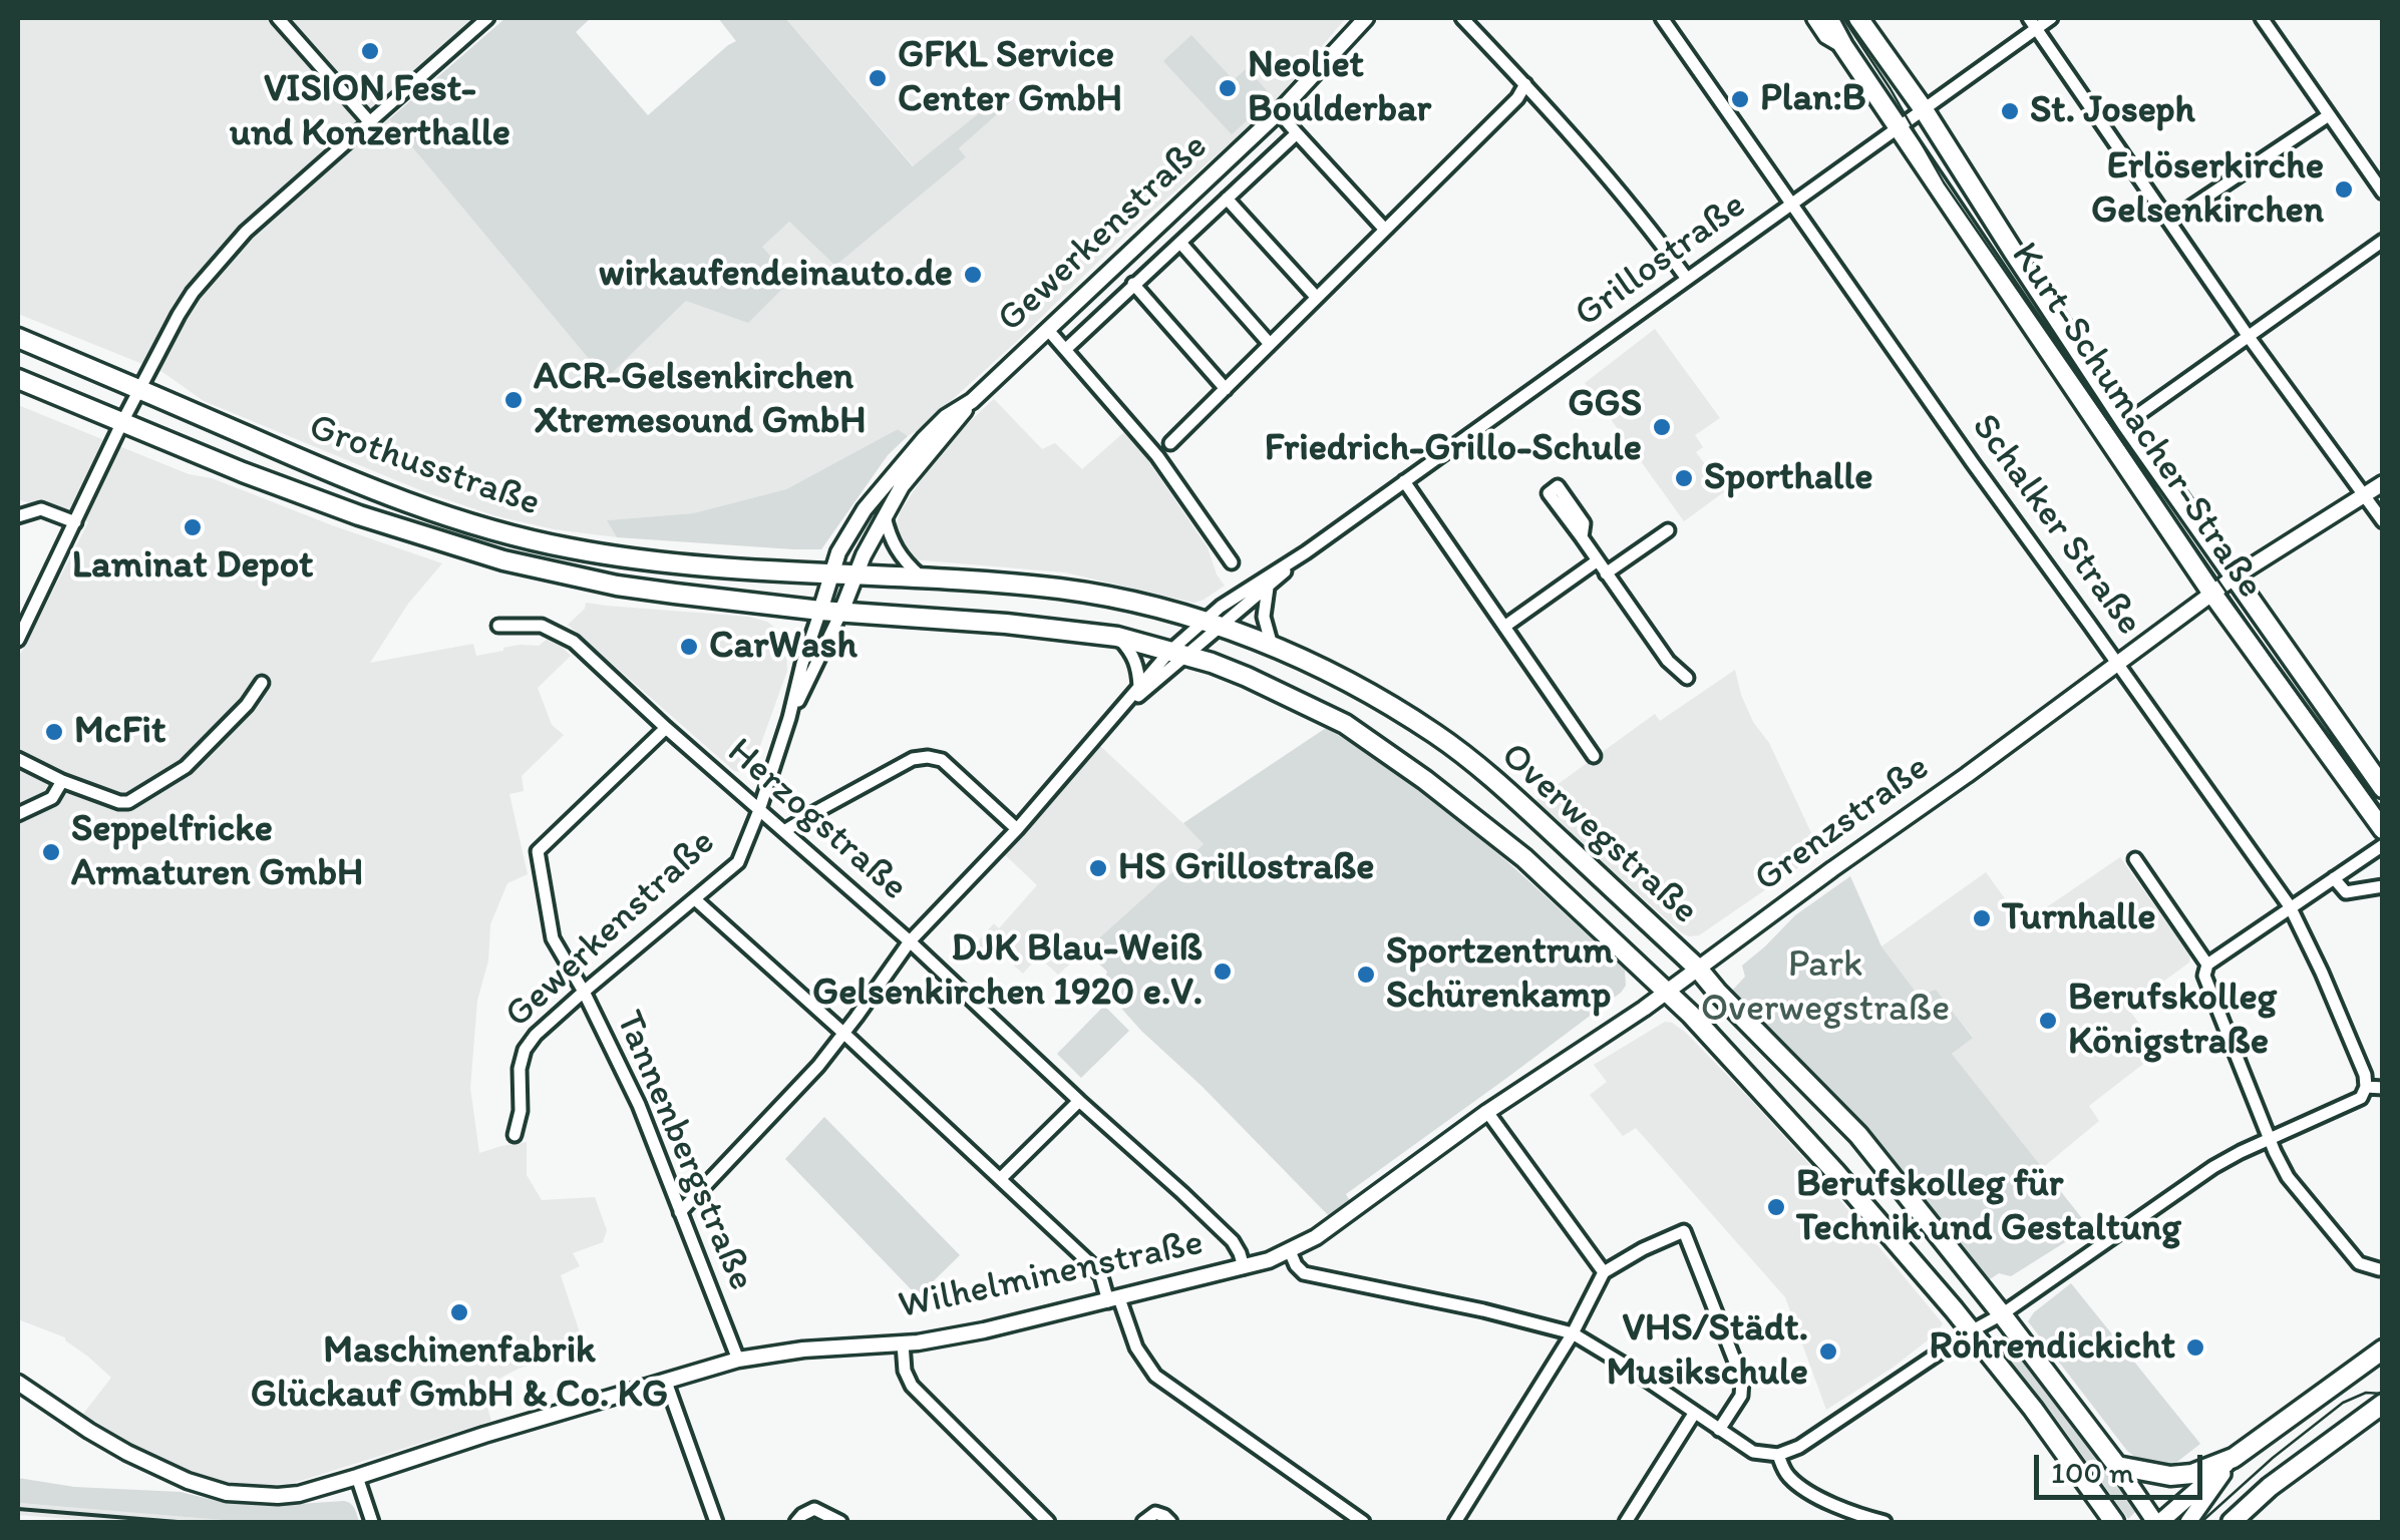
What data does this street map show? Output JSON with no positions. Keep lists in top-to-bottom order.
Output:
{
  "streets": {
    "main road": ["Kurt-Schumacher-Straße", "Grothusstraße", "Overwegstraße"],
    "street": [
      "Gewerkenstraße",
      "Grillostraße",
      "Schalker Straße",
      "Herzogstraße",
      "Grenzstraße",
      "Tannenbergstraße",
      "Wilhelminenstraße"
    ]
  },
  "crossings": [
    ["Gewerkenstraße", "Grothusstraße"],
    ["Gewerkenstraße", "Herzogstraße"],
    ["Gewerkenstraße", "Overwegstraße"],
    ["Gewerkenstraße", "Tannenbergstraße"],
    ["Grillostraße", "Kurt-Schumacher-Straße"],
    ["Grillostraße", "Schalker Straße"],
    ["Grillostraße", "Herzogstraße"],
    ["Grillostraße", "Overwegstraße"],
    ["Grillostraße", "Tannenbergstraße"],
    ["Kurt-Schumacher-Straße", "Grenzstraße"],
    ["Grothusstraße", "Overwegstraße"],
    ["Schalker Straße", "Grenzstraße"],
    ["Herzogstraße", "Tannenbergstraße"],
    ["Herzogstraße", "Wilhelminenstraße"],
    ["Grenzstraße", "Overwegstraße"],
    ["Grenzstraße", "Wilhelminenstraße"],
    ["Tannenbergstraße", "Wilhelminenstraße"]
  ],
  "parks": ["Park Overwegstraße"],
  "places": [
    "VISION Fest- und Konzerthalle",
    "GFKL Service Center GmbH",
    "Neoliet Boulderbar",
    "Plan:B",
    "St. Joseph",
    "Erlöserkirche Gelsenkirchen",
    "wirkaufendeinauto.de",
    "ACR-Gelsenkirchen Xtremesound GmbH",
    "GGS Friedrich-Grillo-Schule",
    "Sporthalle",
    "Laminat Depot",
    "CarWash",
    "McFit",
    "Seppelfricke Armaturen GmbH",
    "HS Grillostraße",
    "Turnhalle",
    "DJK Blau-Weiß Gelsenkirchen 1920 e.V.",
    "Sportzentrum Schürenkamp",
    "Berufskolleg Königstraße",
    "Berufskolleg für Technik und Gestaltung",
    "Maschinenfabrik Glückauf GmbH & Co. KG",
    "Röhrendickicht",
    "VHS/Städt. Musikschule"
  ],
  "scale_bar": "100 m"
}
